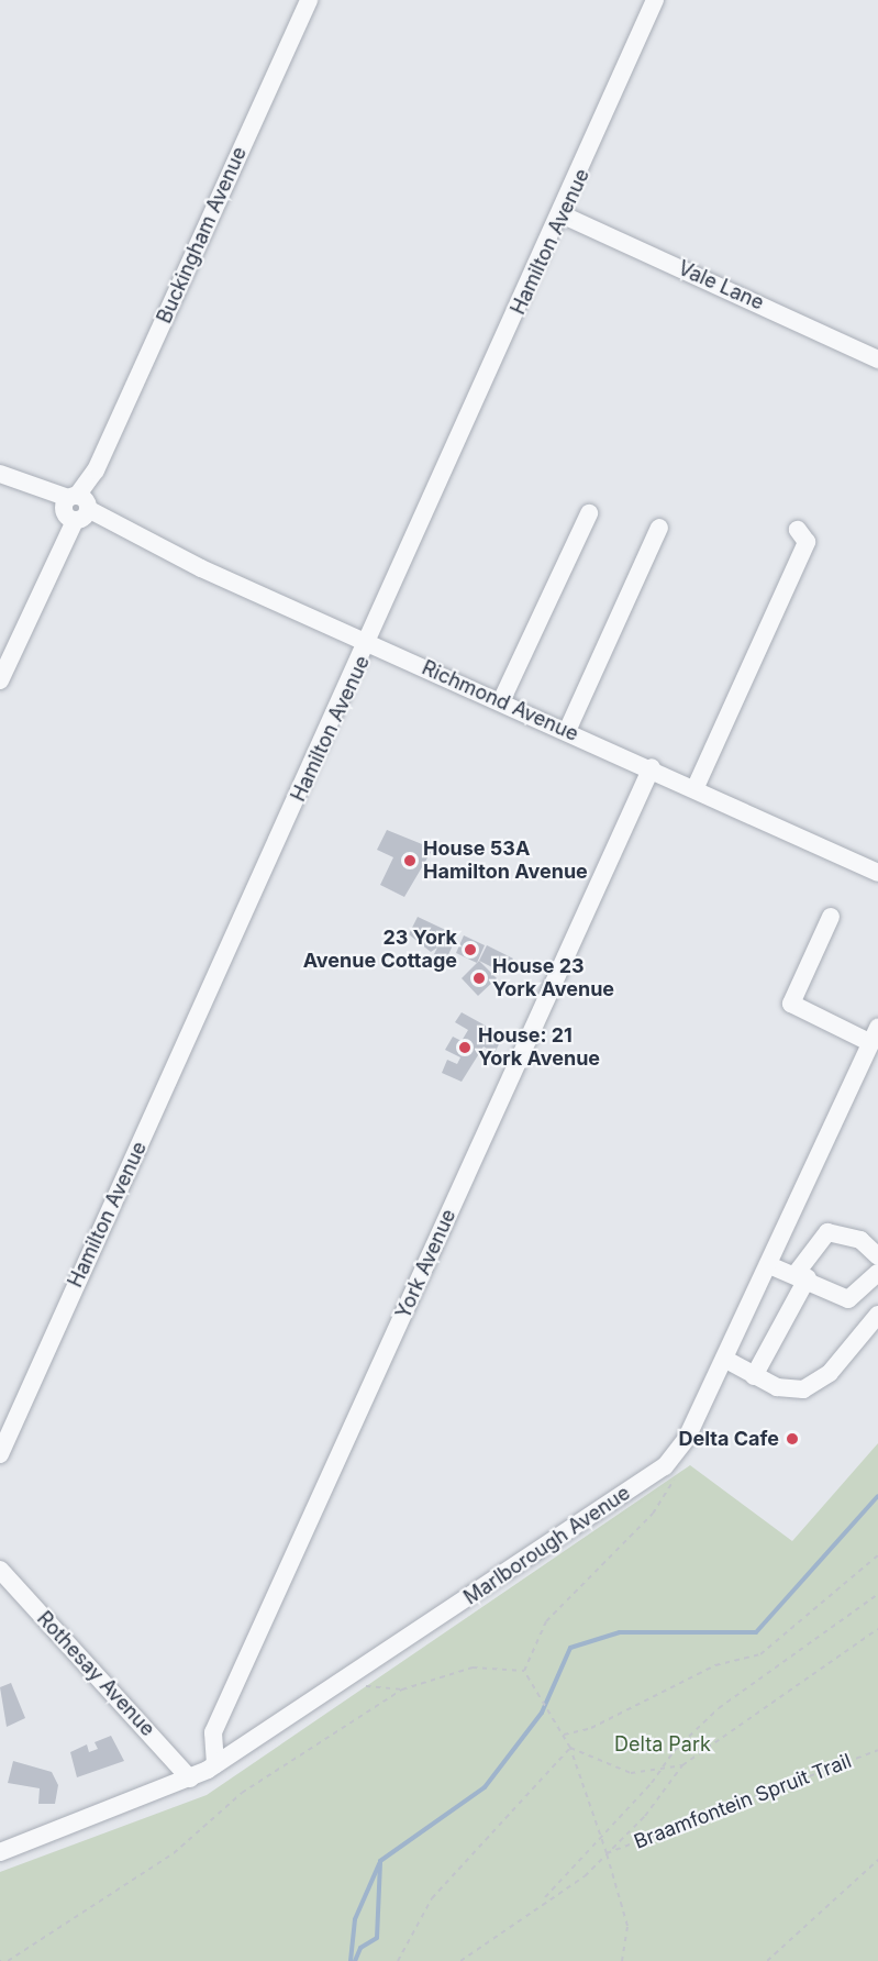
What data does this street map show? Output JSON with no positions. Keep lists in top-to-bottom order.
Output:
{
  "streets": {
    "street": [
      "Buckingham Avenue",
      "Hamilton Avenue",
      "Vale Lane",
      "Richmond Avenue",
      "York Avenue",
      "Marlborough Avenue",
      "Rothesay Avenue"
    ],
    "path": ["Braamfontein Spruit Trail"]
  },
  "crossings": [
    ["Buckingham Avenue", "Richmond Avenue"],
    ["Hamilton Avenue", "Vale Lane"],
    ["Hamilton Avenue", "Richmond Avenue"],
    ["Richmond Avenue", "York Avenue"],
    ["York Avenue", "Marlborough Avenue"],
    ["Marlborough Avenue", "Rothesay Avenue"]
  ],
  "parks": ["Delta Park"],
  "places": [
    "House 53A Hamilton Avenue",
    "23 York Avenue Cottage",
    "House 23 York Avenue",
    "House: 21 York Avenue",
    "Delta Cafe"
  ]
}
